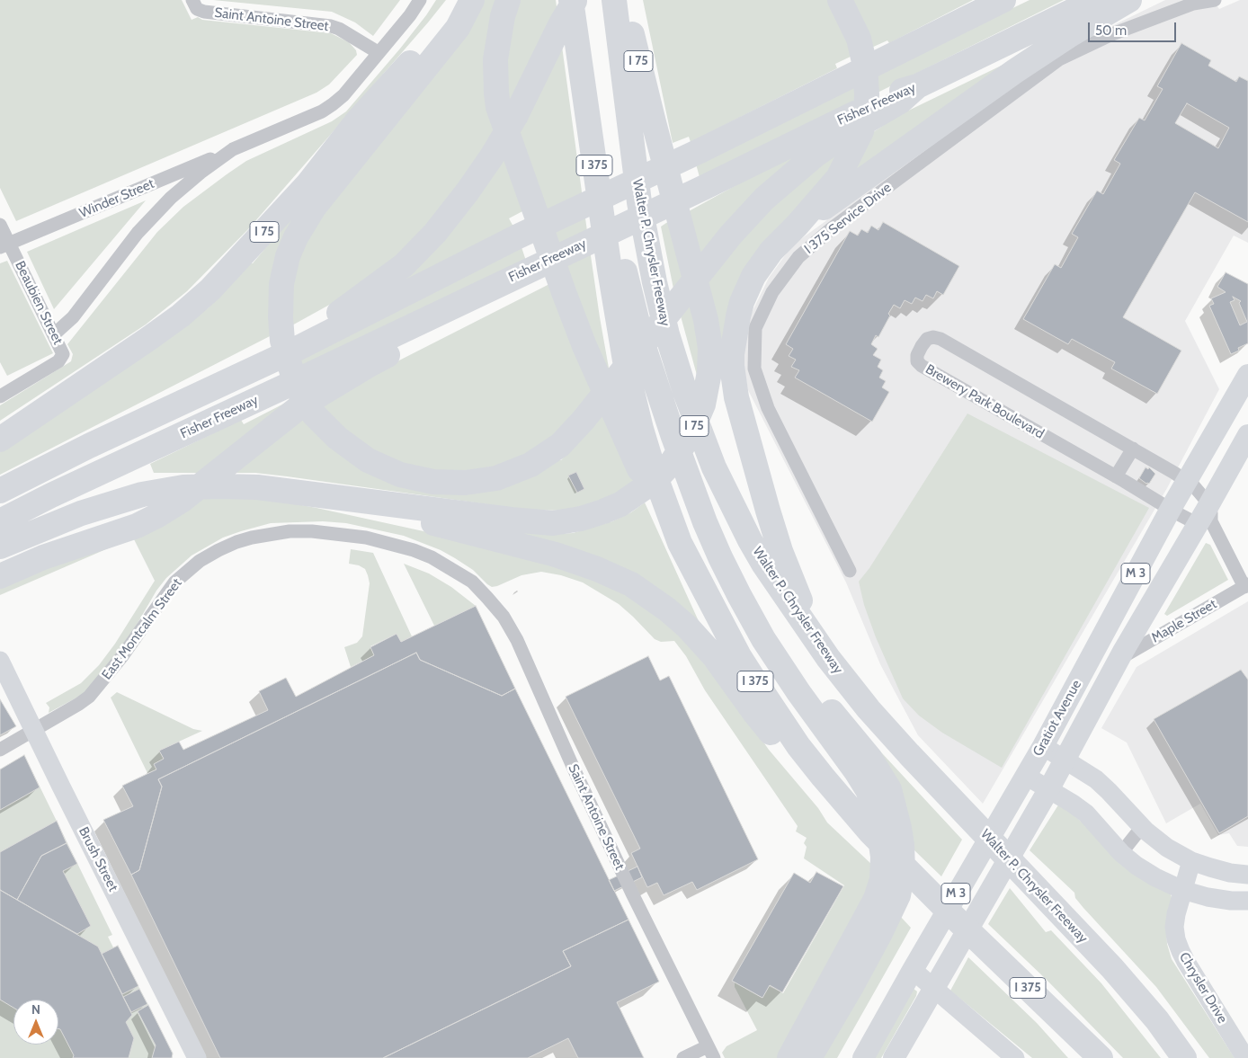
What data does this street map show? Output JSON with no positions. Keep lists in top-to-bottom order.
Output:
{
  "streets": {
    "highway": [
      "I 75",
      "Fisher Freeway",
      "I 375",
      "Walter P. Chrysler Freeway"
    ],
    "main road": ["M 3", "Gratiot Avenue"],
    "street": [
      "Saint Antoine Street",
      "Winder Street",
      "I 375 Service Drive",
      "Beaubien Street",
      "Brewery Park Boulevard",
      "Maple Street",
      "East Montcalm Street",
      "Brush Street",
      "Chrysler Drive"
    ]
  },
  "crossings": [
    ["Saint Antoine Street", "East Montcalm Street"],
    ["Winder Street", "Beaubien Street"],
    ["Brewery Park Boulevard", "Maple Street"],
    ["Brewery Park Boulevard", "Gratiot Avenue"],
    ["Maple Street", "Gratiot Avenue"],
    ["East Montcalm Street", "Brush Street"]
  ],
  "scale_bar": "50 m",
  "north": "top"
}
